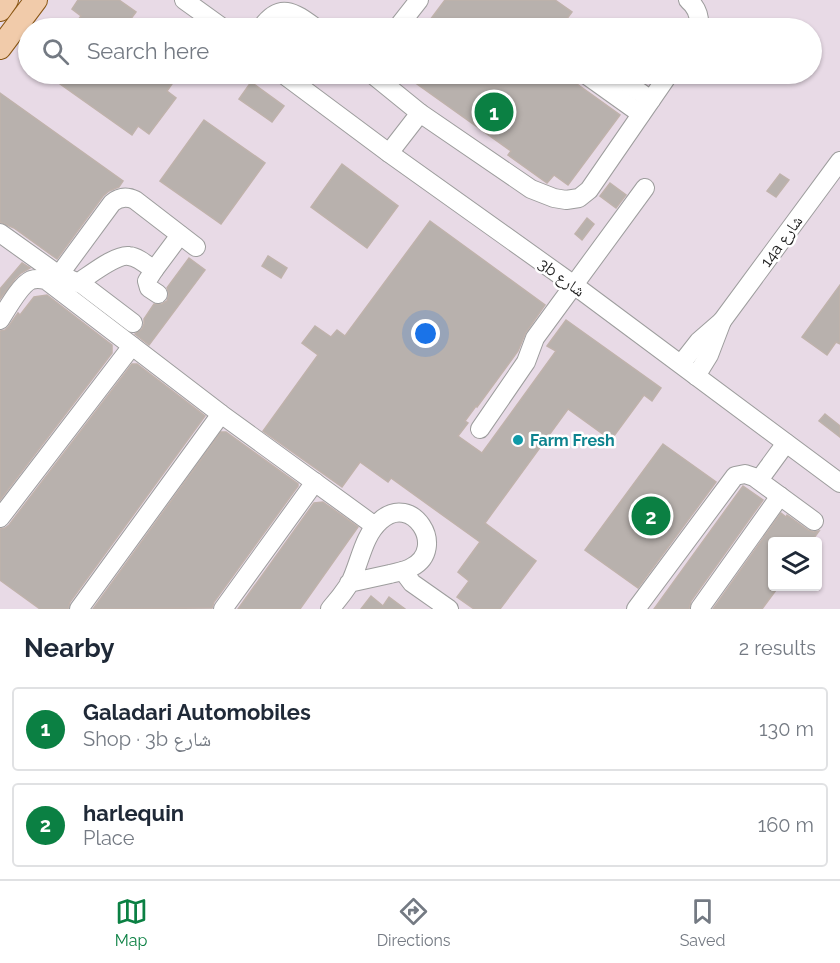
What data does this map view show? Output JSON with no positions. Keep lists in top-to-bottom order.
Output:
{
  "streets": {
    "street": ["14a شارع", "3b شارع"]
  },
  "crossings": [
    ["14a شارع", "3b شارع"]
  ],
  "places": ["Farm Fresh"],
  "page": {
    "search": "Search here",
    "pins": ["1", "2"],
    "heading": ["Nearby", "2 results"],
    "list": [
      {
        "mark": "1",
        "name": "Galadari Automobiles",
        "note": "Shop · 3b شارع",
        "value": "130 m"
      },
      {
        "mark": "2",
        "name": "harlequin",
        "note": "Place",
        "value": "160 m"
      }
    ],
    "nav": ["Map", "Directions", "Saved"]
  }
}
